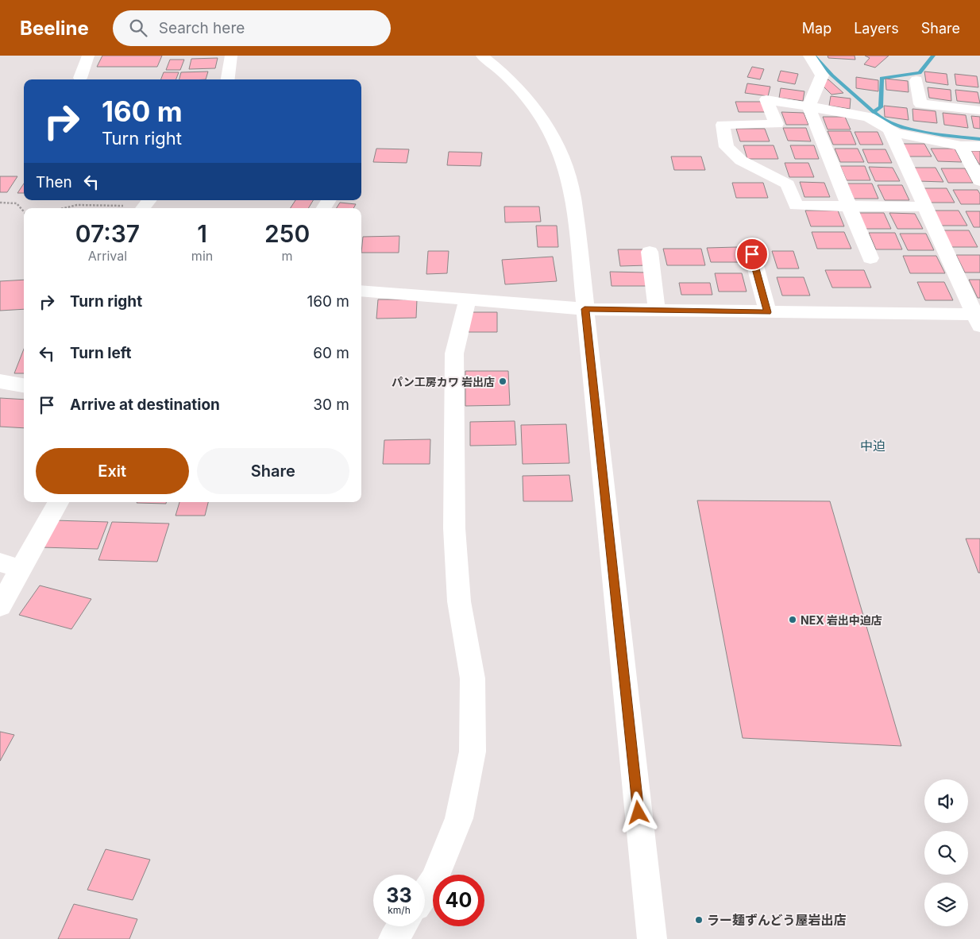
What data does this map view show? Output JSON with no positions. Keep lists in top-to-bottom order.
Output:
{
  "districts": ["中迫"],
  "places": ["パン工房カワ 岩出店", "NEX 岩出中迫店", "ラー麺ずんどう屋岩出店"],
  "page": {
    "header": "Beeline",
    "search": "Search here",
    "nav": ["Map", "Layers", "Share"],
    "turn": ["160 m", "Turn right"],
    "then": "Then",
    "eta": [
      "07:37",
      "Arrival",
      "1",
      "min",
      "250",
      "m"
    ],
    "list": [
      {
        "name": "Turn right",
        "value": "160 m"
      },
      {
        "name": "Turn left",
        "value": "60 m"
      },
      {
        "name": "Arrive at destination",
        "value": "30 m"
      }
    ],
    "buttons": ["Exit", "Share"],
    "speed": "33 km/h",
    "limit": "40"
  }
}
